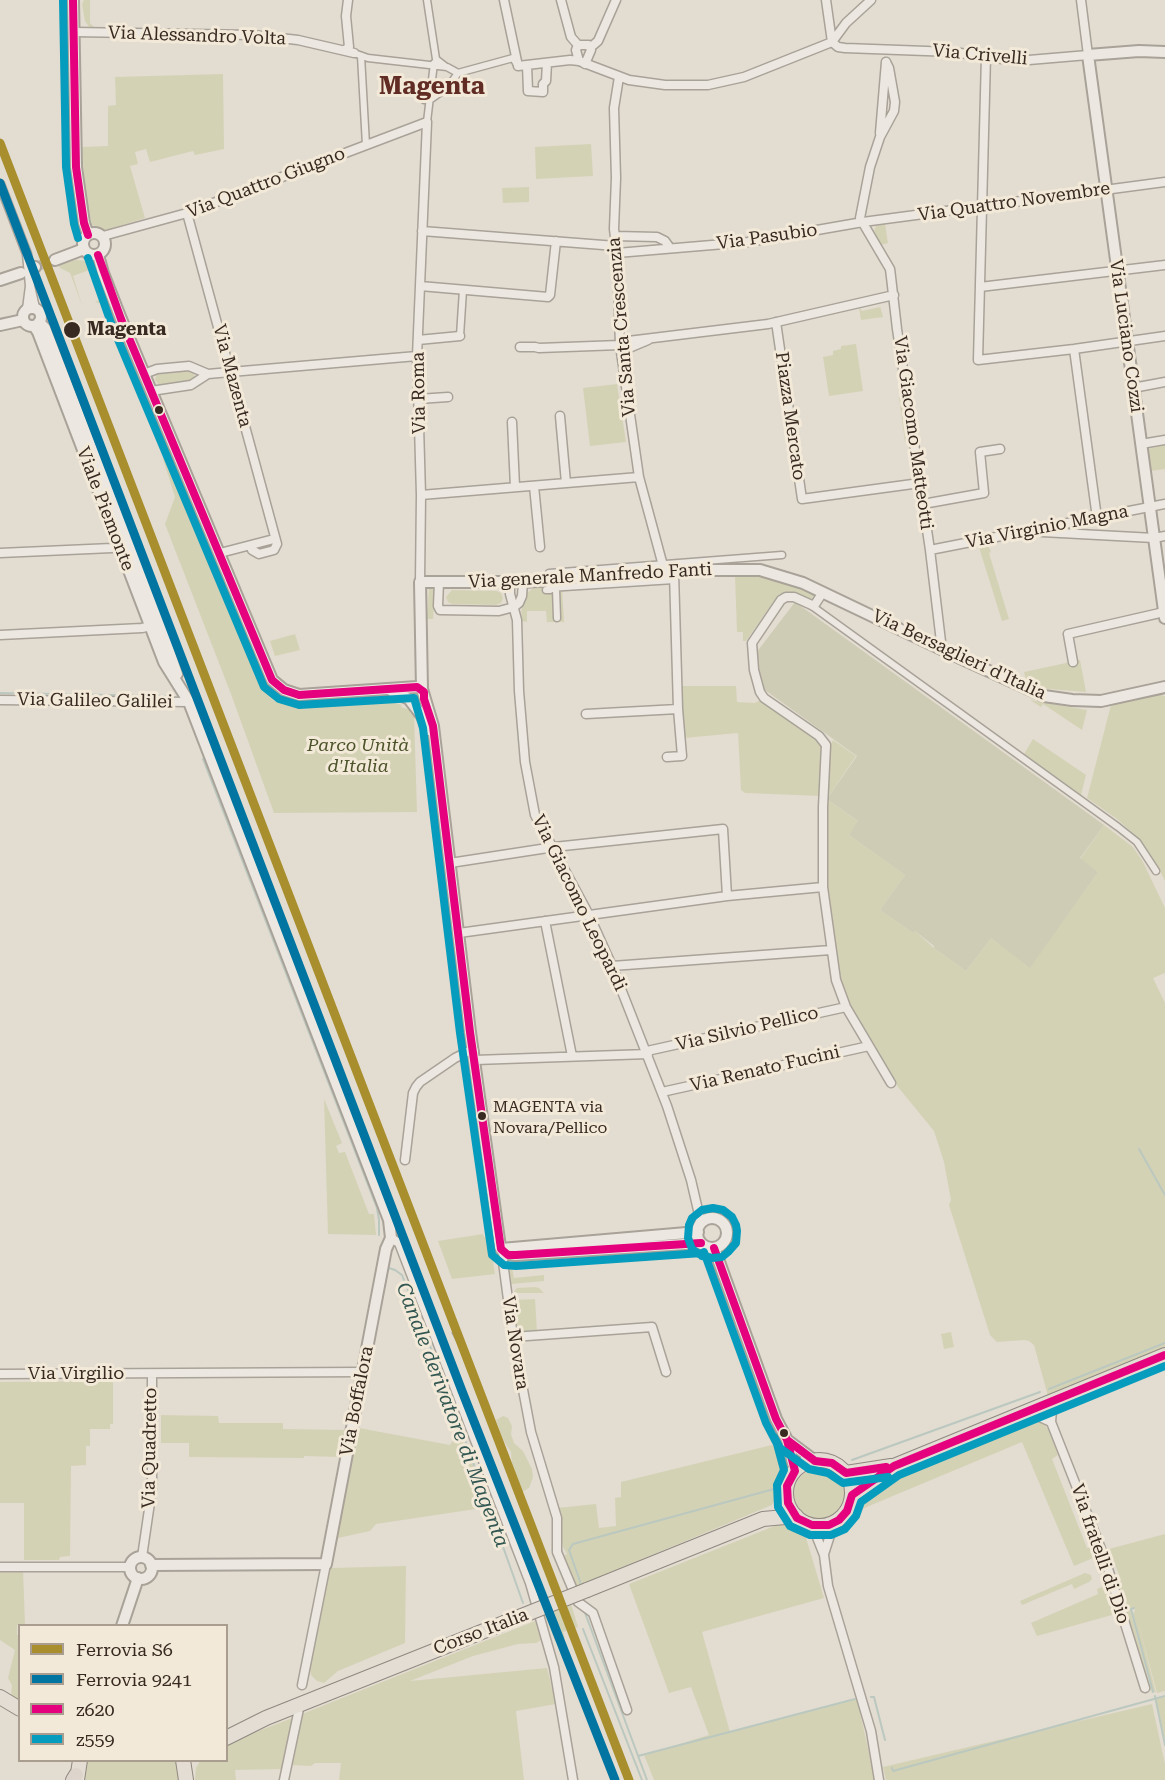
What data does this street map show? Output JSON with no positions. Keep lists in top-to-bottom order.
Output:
{
  "streets": {
    "main road": ["Corso Italia"],
    "street": [
      "Via Alessandro Volta",
      "Via Crivelli",
      "Via Quattro Giugno",
      "Via Quattro Novembre",
      "Via Pasubio",
      "Via Santa Crescenzia",
      "Via Luciano Cozzi",
      "Via Mazenta",
      "Via Roma",
      "Piazza Mercato",
      "Via Giacomo Matteotti",
      "Viale Piemonte",
      "Via Virginio Magna",
      "Via generale Manfredo Fanti",
      "Via Bersaglieri d'Italia",
      "Via Galileo Galilei",
      "Via Giacomo Leopardi",
      "Via Silvio Pellico",
      "Via Renato Fucini",
      "Via Novara",
      "Via Virgilio",
      "Via Boffalora",
      "Via Quadretto",
      "Via fratelli di Dio"
    ]
  },
  "crossings": [
    ["Via Alessandro Volta", "Via Roma"],
    ["Via Crivelli", "Via Luciano Cozzi"],
    ["Via Quattro Giugno", "Via Mazenta"],
    ["Via Quattro Giugno", "Via Roma"],
    ["Via Quattro Novembre", "Via Pasubio"],
    ["Via Quattro Novembre", "Via Luciano Cozzi"],
    ["Via Quattro Novembre", "Via Giacomo Matteotti"],
    ["Via Pasubio", "Via Santa Crescenzia"],
    ["Via Pasubio", "Via Roma"],
    ["Via Pasubio", "Via Giacomo Matteotti"],
    ["Via Santa Crescenzia", "Via generale Manfredo Fanti"],
    ["Via Luciano Cozzi", "Via Virginio Magna"],
    ["Via Roma", "Via generale Manfredo Fanti"],
    ["Via Roma", "Via Novara"],
    ["Piazza Mercato", "Via Giacomo Matteotti"],
    ["Via Giacomo Matteotti", "Via Virginio Magna"],
    ["Via Giacomo Matteotti", "Via Bersaglieri d'Italia"],
    ["Viale Piemonte", "Via Galileo Galilei"],
    ["Viale Piemonte", "Via Boffalora"],
    ["Via generale Manfredo Fanti", "Via Bersaglieri d'Italia"],
    ["Via generale Manfredo Fanti", "Via Giacomo Leopardi"],
    ["Via Giacomo Leopardi", "Via Silvio Pellico"],
    ["Via Giacomo Leopardi", "Via Renato Fucini"],
    ["Via Silvio Pellico", "Via Renato Fucini"],
    ["Via Silvio Pellico", "Via Novara"],
    ["Via Virgilio", "Via Boffalora"],
    ["Via Virgilio", "Via Quadretto"]
  ],
  "districts": ["Magenta"],
  "water": ["Canale derivatore di Magenta"],
  "parks": ["Parco Unità d'Italia"],
  "places": ["Magenta", "MAGENTA via Novara/Pellico"],
  "lines": [
    "transit line z620",
    "transit line z559",
    "rail line S6",
    "rail line 9241"
  ],
  "legend": [
    "Ferrovia S6",
    "Ferrovia 9241",
    "z620",
    "z559"
  ]
}
